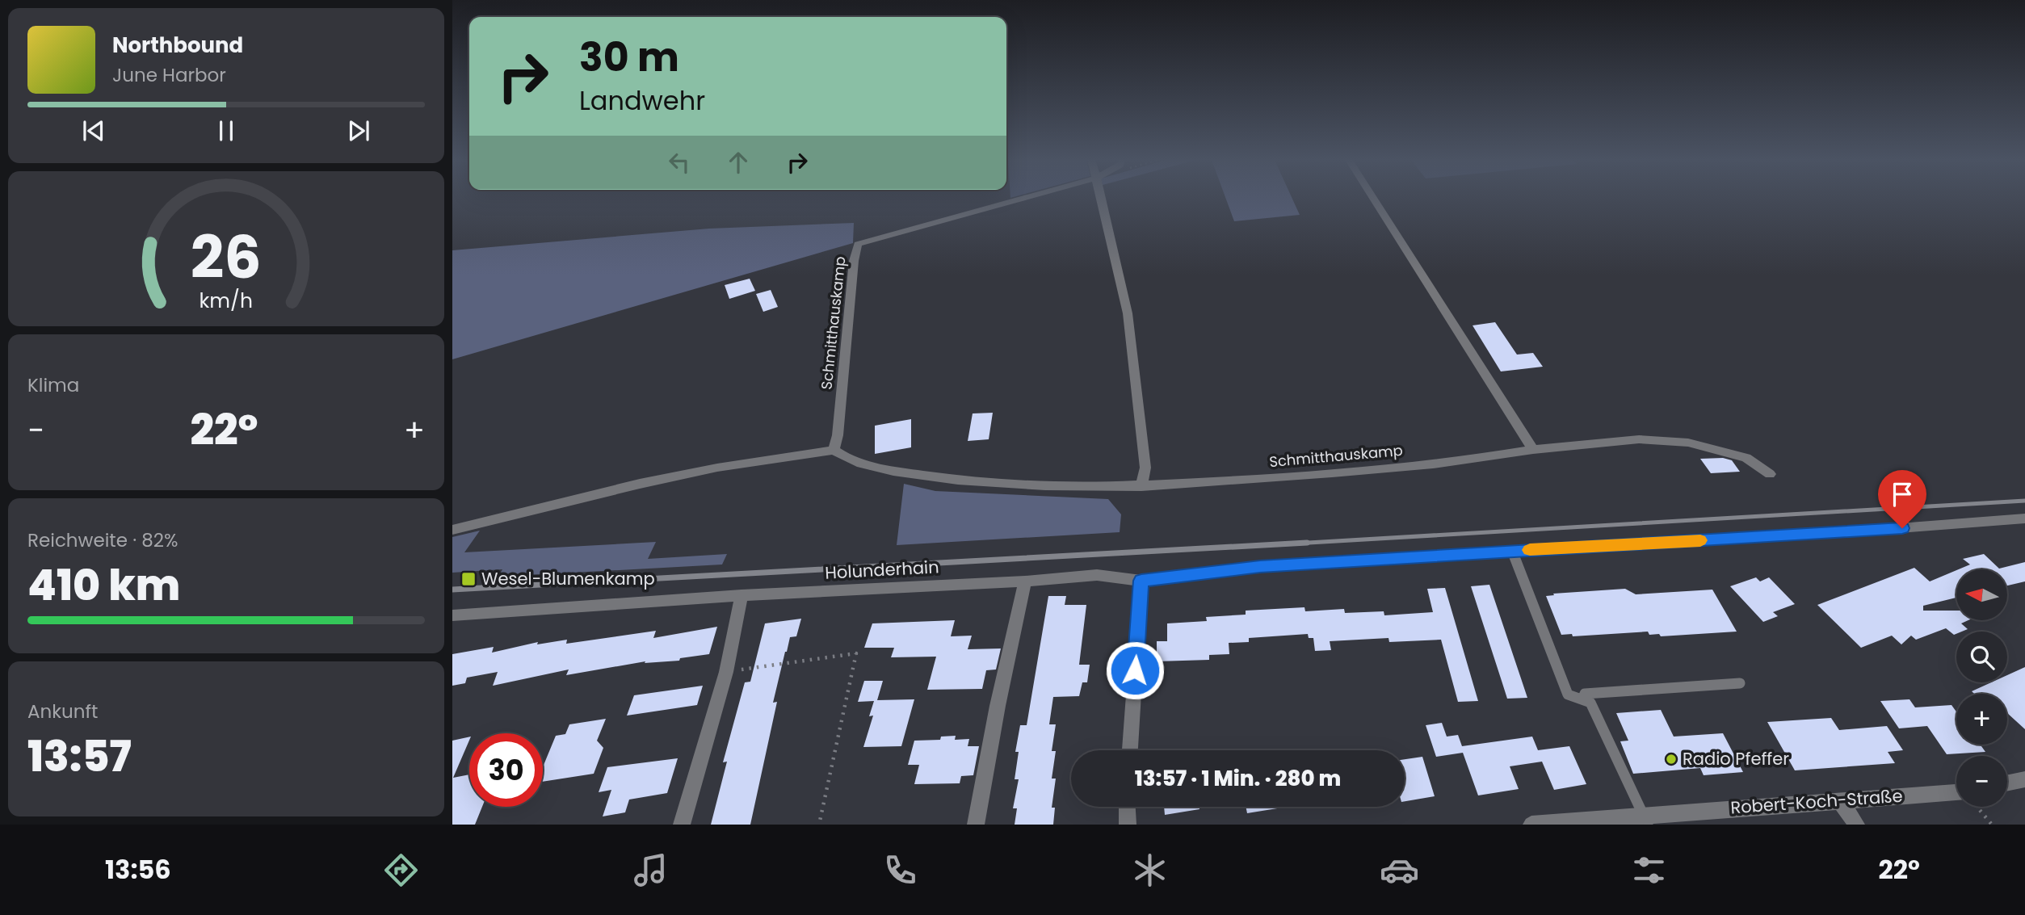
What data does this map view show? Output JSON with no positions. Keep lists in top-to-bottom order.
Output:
{
  "streets": {
    "street": ["Schmitthauskamp", "Holunderhain", "Robert-Koch-Straße"]
  },
  "places": {
    "transit": ["Wesel-Blumenkamp"],
    "other": ["Radio Pfeffer"]
  },
  "north": "left",
  "page": {
    "turn": ["30 m", "Landwehr"],
    "song": ["Northbound", "June Harbor"],
    "tile": [
      "Klima",
      ["Reichweite · 82%", "410 km"],
      ["Ankunft", "13:57"]
    ],
    "heat": ["−", "22°", "+"],
    "map_buttons": ["+", "−"],
    "limit": "30",
    "trip": "13:57 · 1 Min. · 280 m",
    "tabs": ["13:56", "22°"],
    "gauge": ["26", "km/h"]
  }
}
